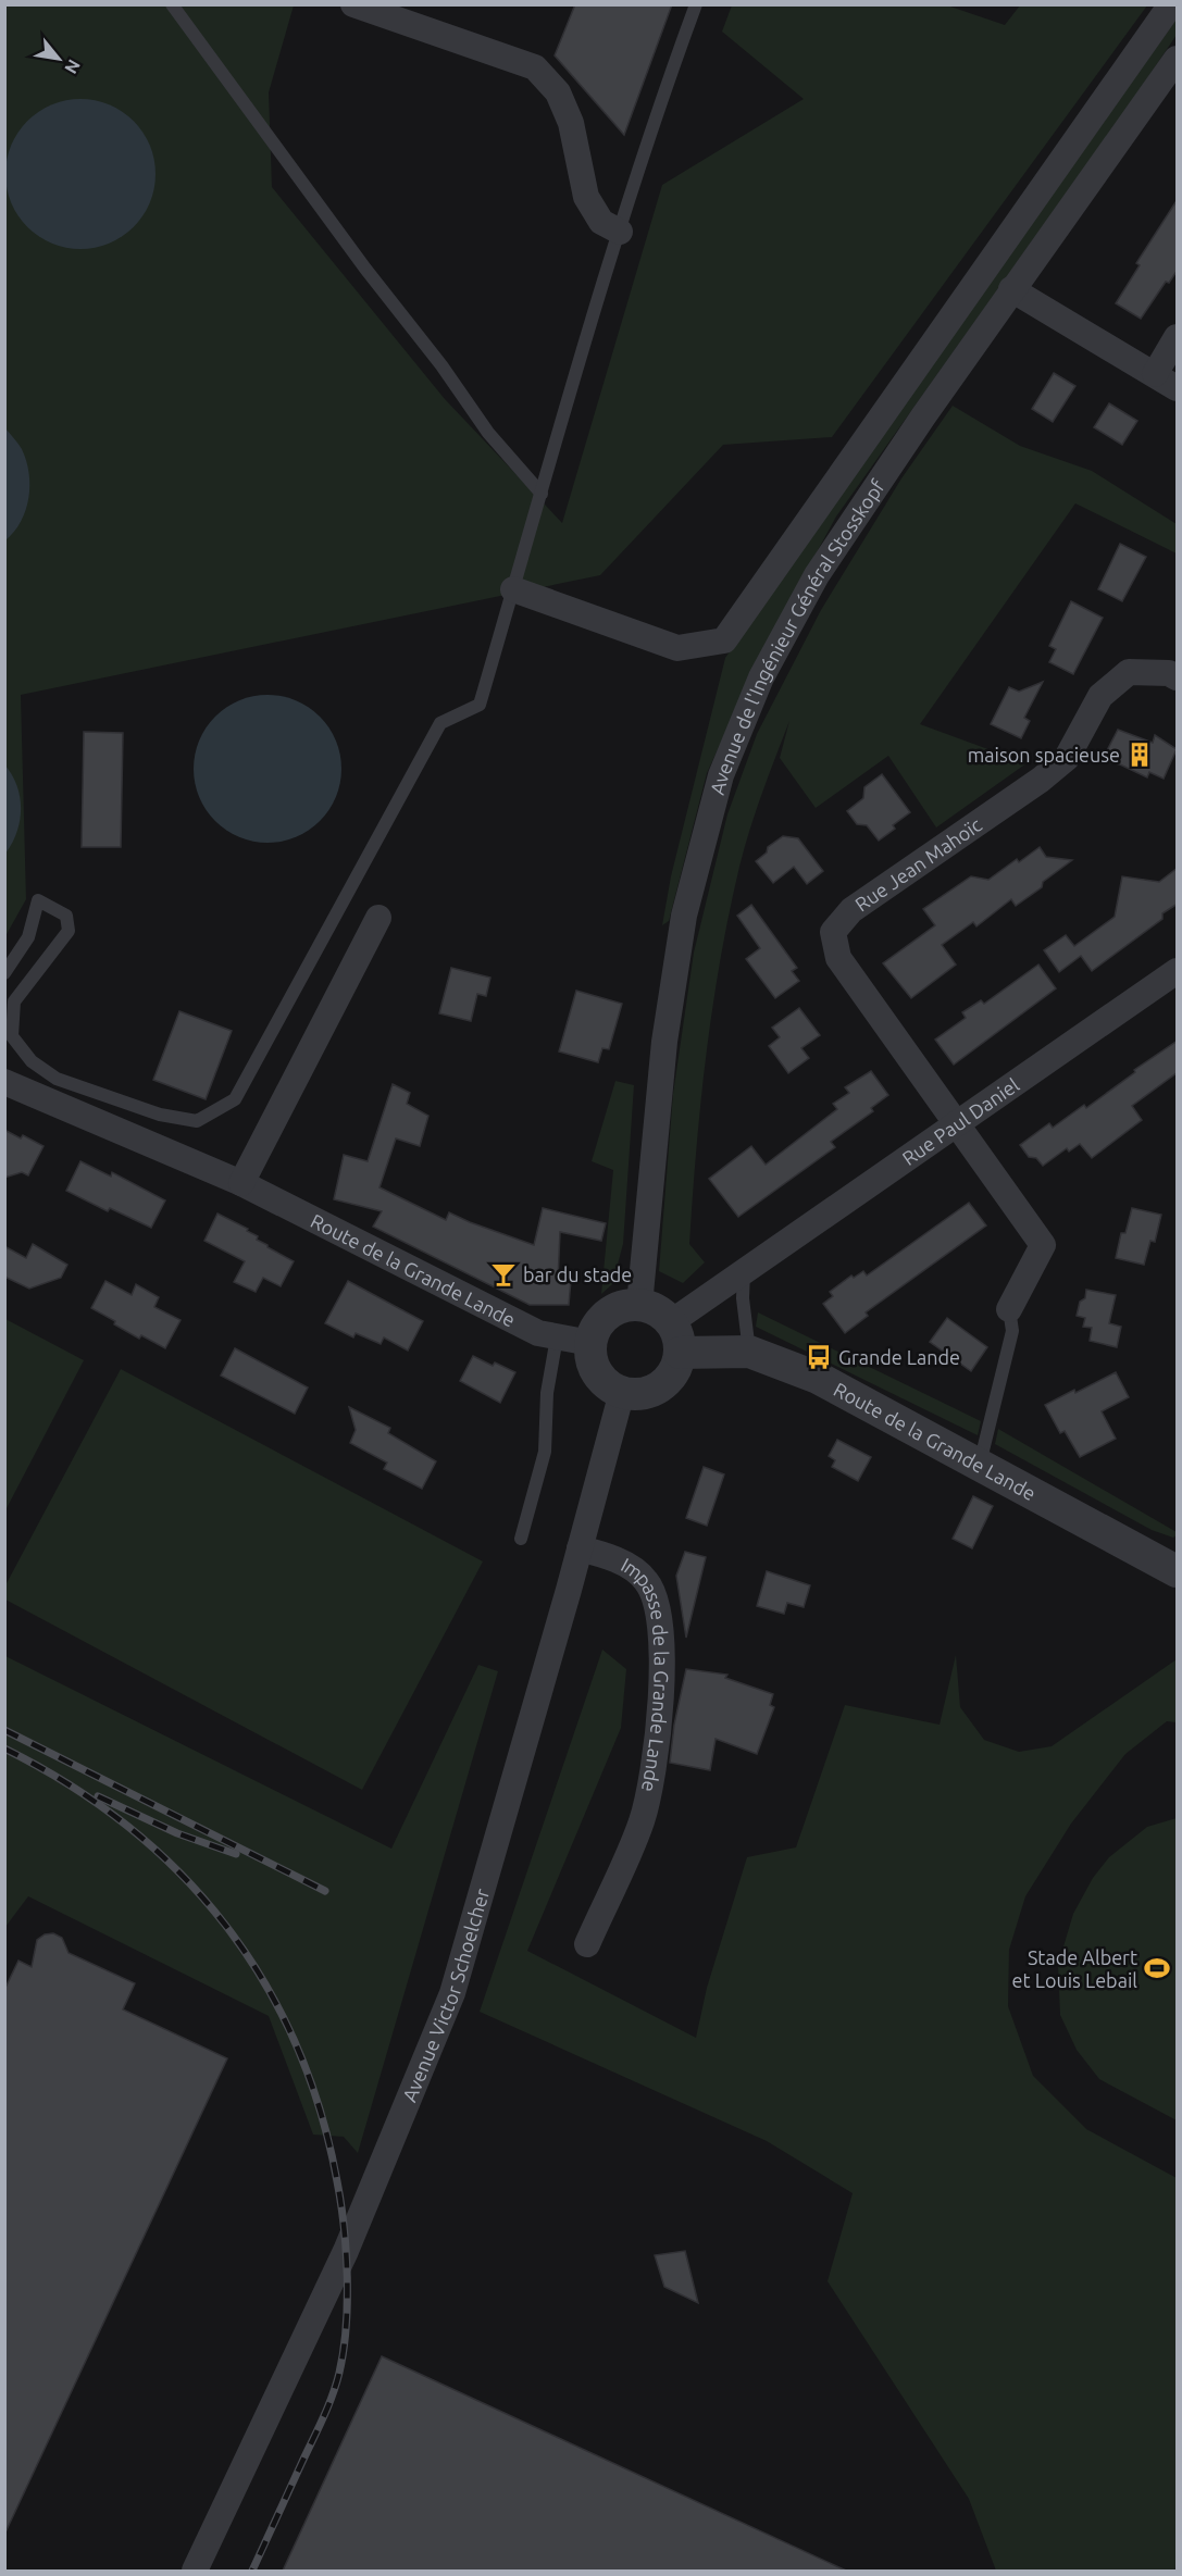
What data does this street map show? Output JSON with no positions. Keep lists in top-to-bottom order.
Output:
{
  "streets": {
    "street": [
      "Avenue de l'Ingénieur Général Stosskopf",
      "Rue Jean Mahoïc",
      "Rue Paul Daniel",
      "Route de la Grande Lande",
      "Impasse de la Grande Lande",
      "Avenue Victor Schoelcher"
    ]
  },
  "crossings": [
    ["Avenue de l'Ingénieur Général Stosskopf", "Rue Paul Daniel"],
    ["Avenue de l'Ingénieur Général Stosskopf", "Route de la Grande Lande"],
    ["Avenue de l'Ingénieur Général Stosskopf", "Avenue Victor Schoelcher"],
    ["Rue Jean Mahoïc", "Rue Paul Daniel"],
    ["Rue Paul Daniel", "Route de la Grande Lande"],
    ["Rue Paul Daniel", "Avenue Victor Schoelcher"],
    ["Route de la Grande Lande", "Avenue Victor Schoelcher"],
    ["Impasse de la Grande Lande", "Avenue Victor Schoelcher"]
  ],
  "places": {
    "building": ["maison spacieuse"],
    "bar": ["bar du stade"],
    "bus stop": ["Grande Lande"],
    "sports": ["Stade Albert et Louis Lebail"]
  },
  "north": "bottom right"
}
